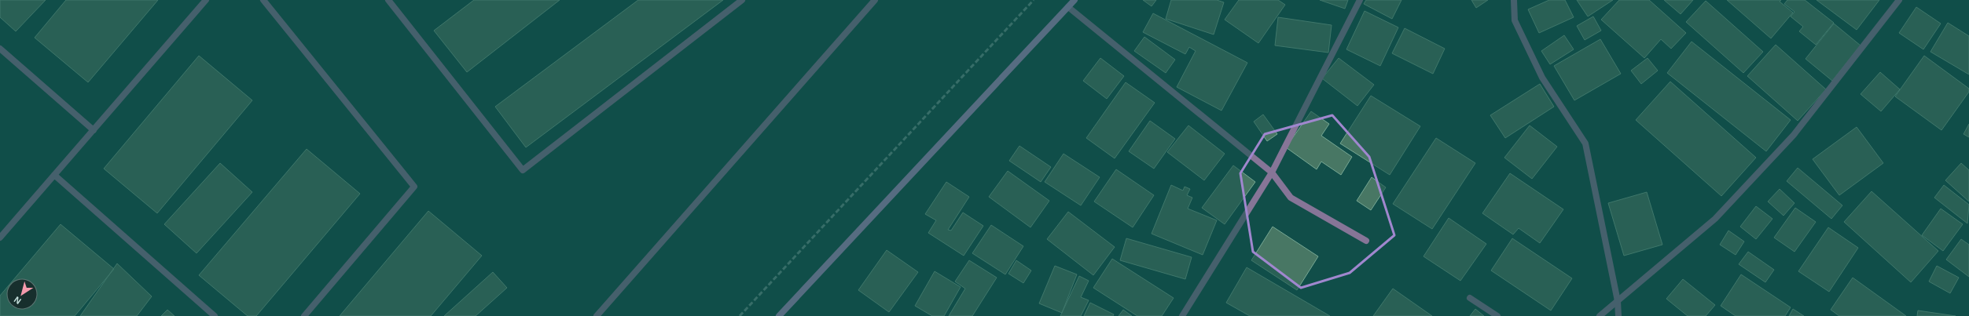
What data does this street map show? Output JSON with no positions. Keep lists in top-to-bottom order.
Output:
{
  "north": "bottom left"
}
